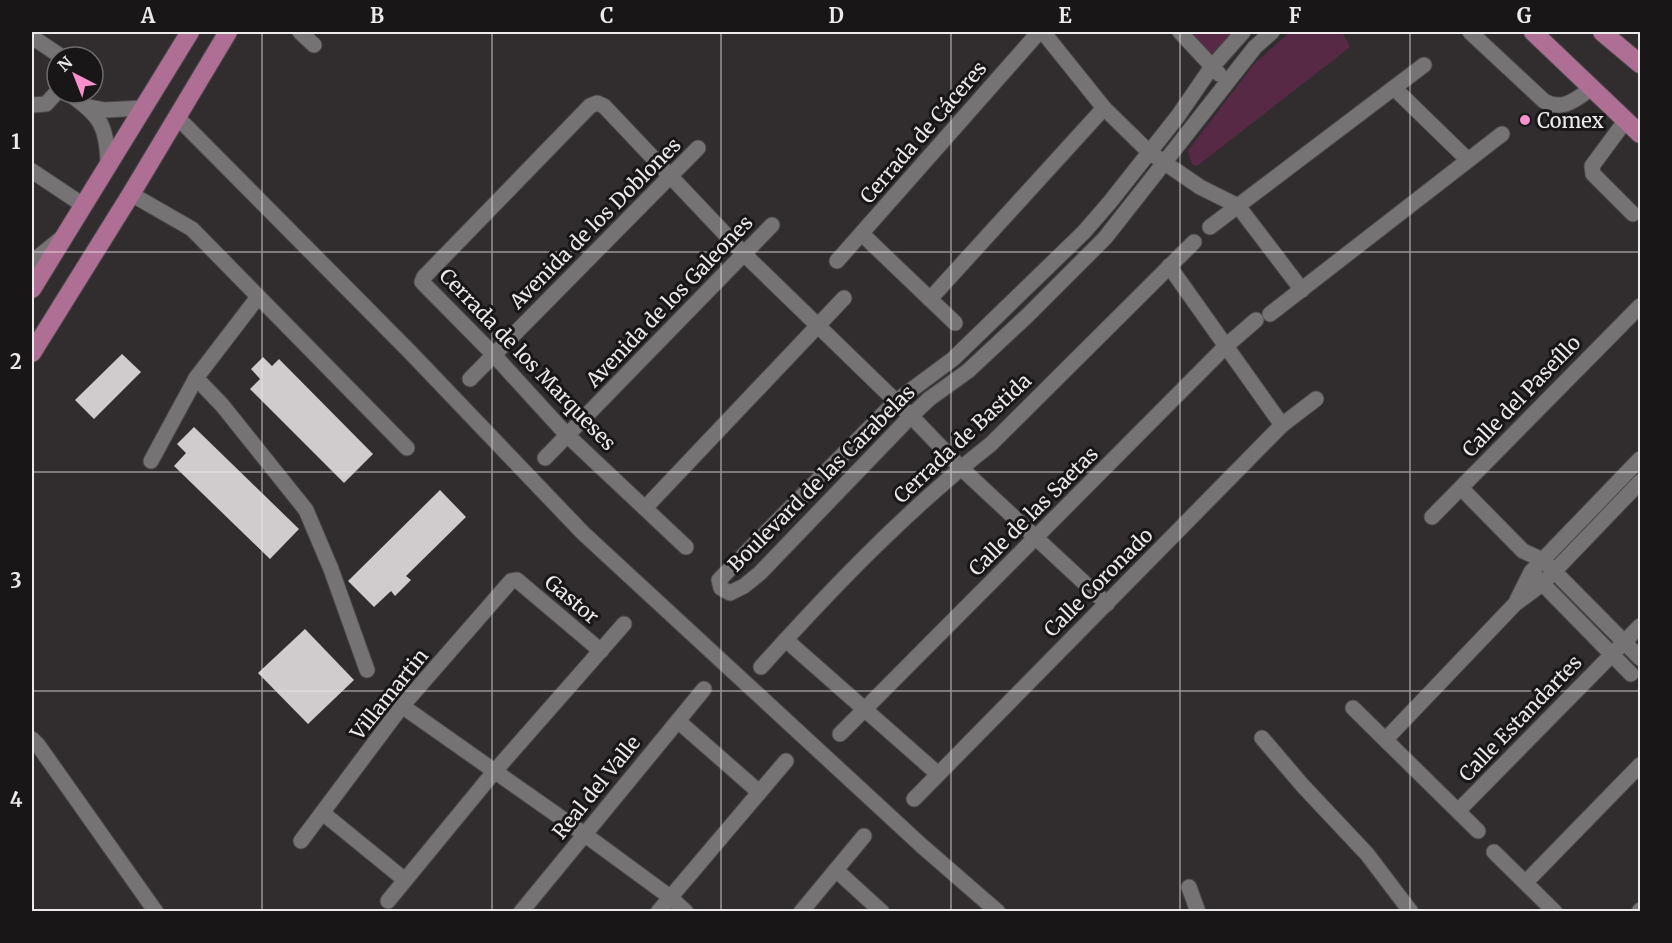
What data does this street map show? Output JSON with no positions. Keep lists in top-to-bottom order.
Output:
{
  "streets": {
    "street": [
      "Cerrada de Cáceres",
      "Avenida de los Doblones",
      "Avenida de los Galeones",
      "Cerrada de los Marqueses",
      "Calle del Paseíllo",
      "Cerrada de Bastida",
      "Boulevard de las Carabelas",
      "Calle de las Saetas",
      "Calle Coronado",
      "Gastor",
      "Villamartin",
      "Calle Estandartes",
      "Real del Valle"
    ]
  },
  "crossings": [
    ["Cerrada de Cáceres", "Boulevard de las Carabelas"],
    ["Avenida de los Doblones", "Cerrada de los Marqueses"],
    ["Avenida de los Galeones", "Cerrada de los Marqueses"],
    ["Cerrada de los Marqueses", "Cerrada de Bastida"],
    ["Cerrada de los Marqueses", "Boulevard de las Carabelas"],
    ["Cerrada de los Marqueses", "Calle de las Saetas"],
    ["Cerrada de los Marqueses", "Calle Coronado"],
    ["Calle del Paseíllo", "Calle Estandartes"],
    ["Gastor", "Villamartin"]
  ],
  "places": ["Comex"],
  "north": "top left",
  "grid": {
    "columns": [
      "A",
      "B",
      "C",
      "D",
      "E",
      "F",
      "G"
    ],
    "rows": [
      "1",
      "2",
      "3",
      "4"
    ]
  }
}
